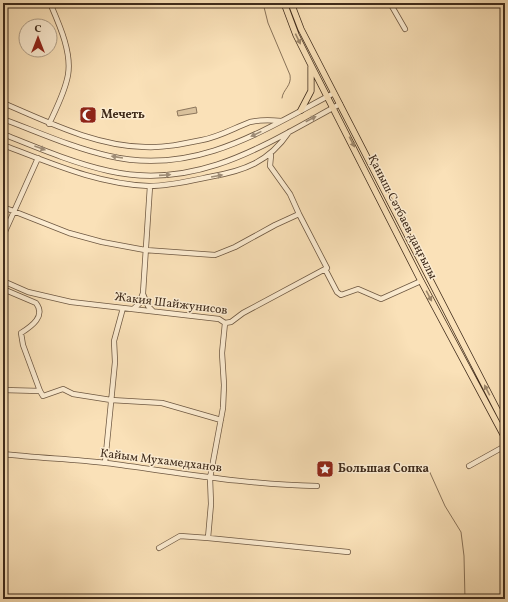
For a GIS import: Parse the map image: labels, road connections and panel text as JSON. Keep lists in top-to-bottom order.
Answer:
{
  "streets": {
    "main road": ["Қаныш Сәтбаев даңғылы"],
    "street": ["Жакия Шайжунисов", "Кайым Мухамедханов"]
  },
  "places": {
    "mosque": ["Мечеть"],
    "place": ["Большая Сопка"]
  },
  "north": "top"
}
